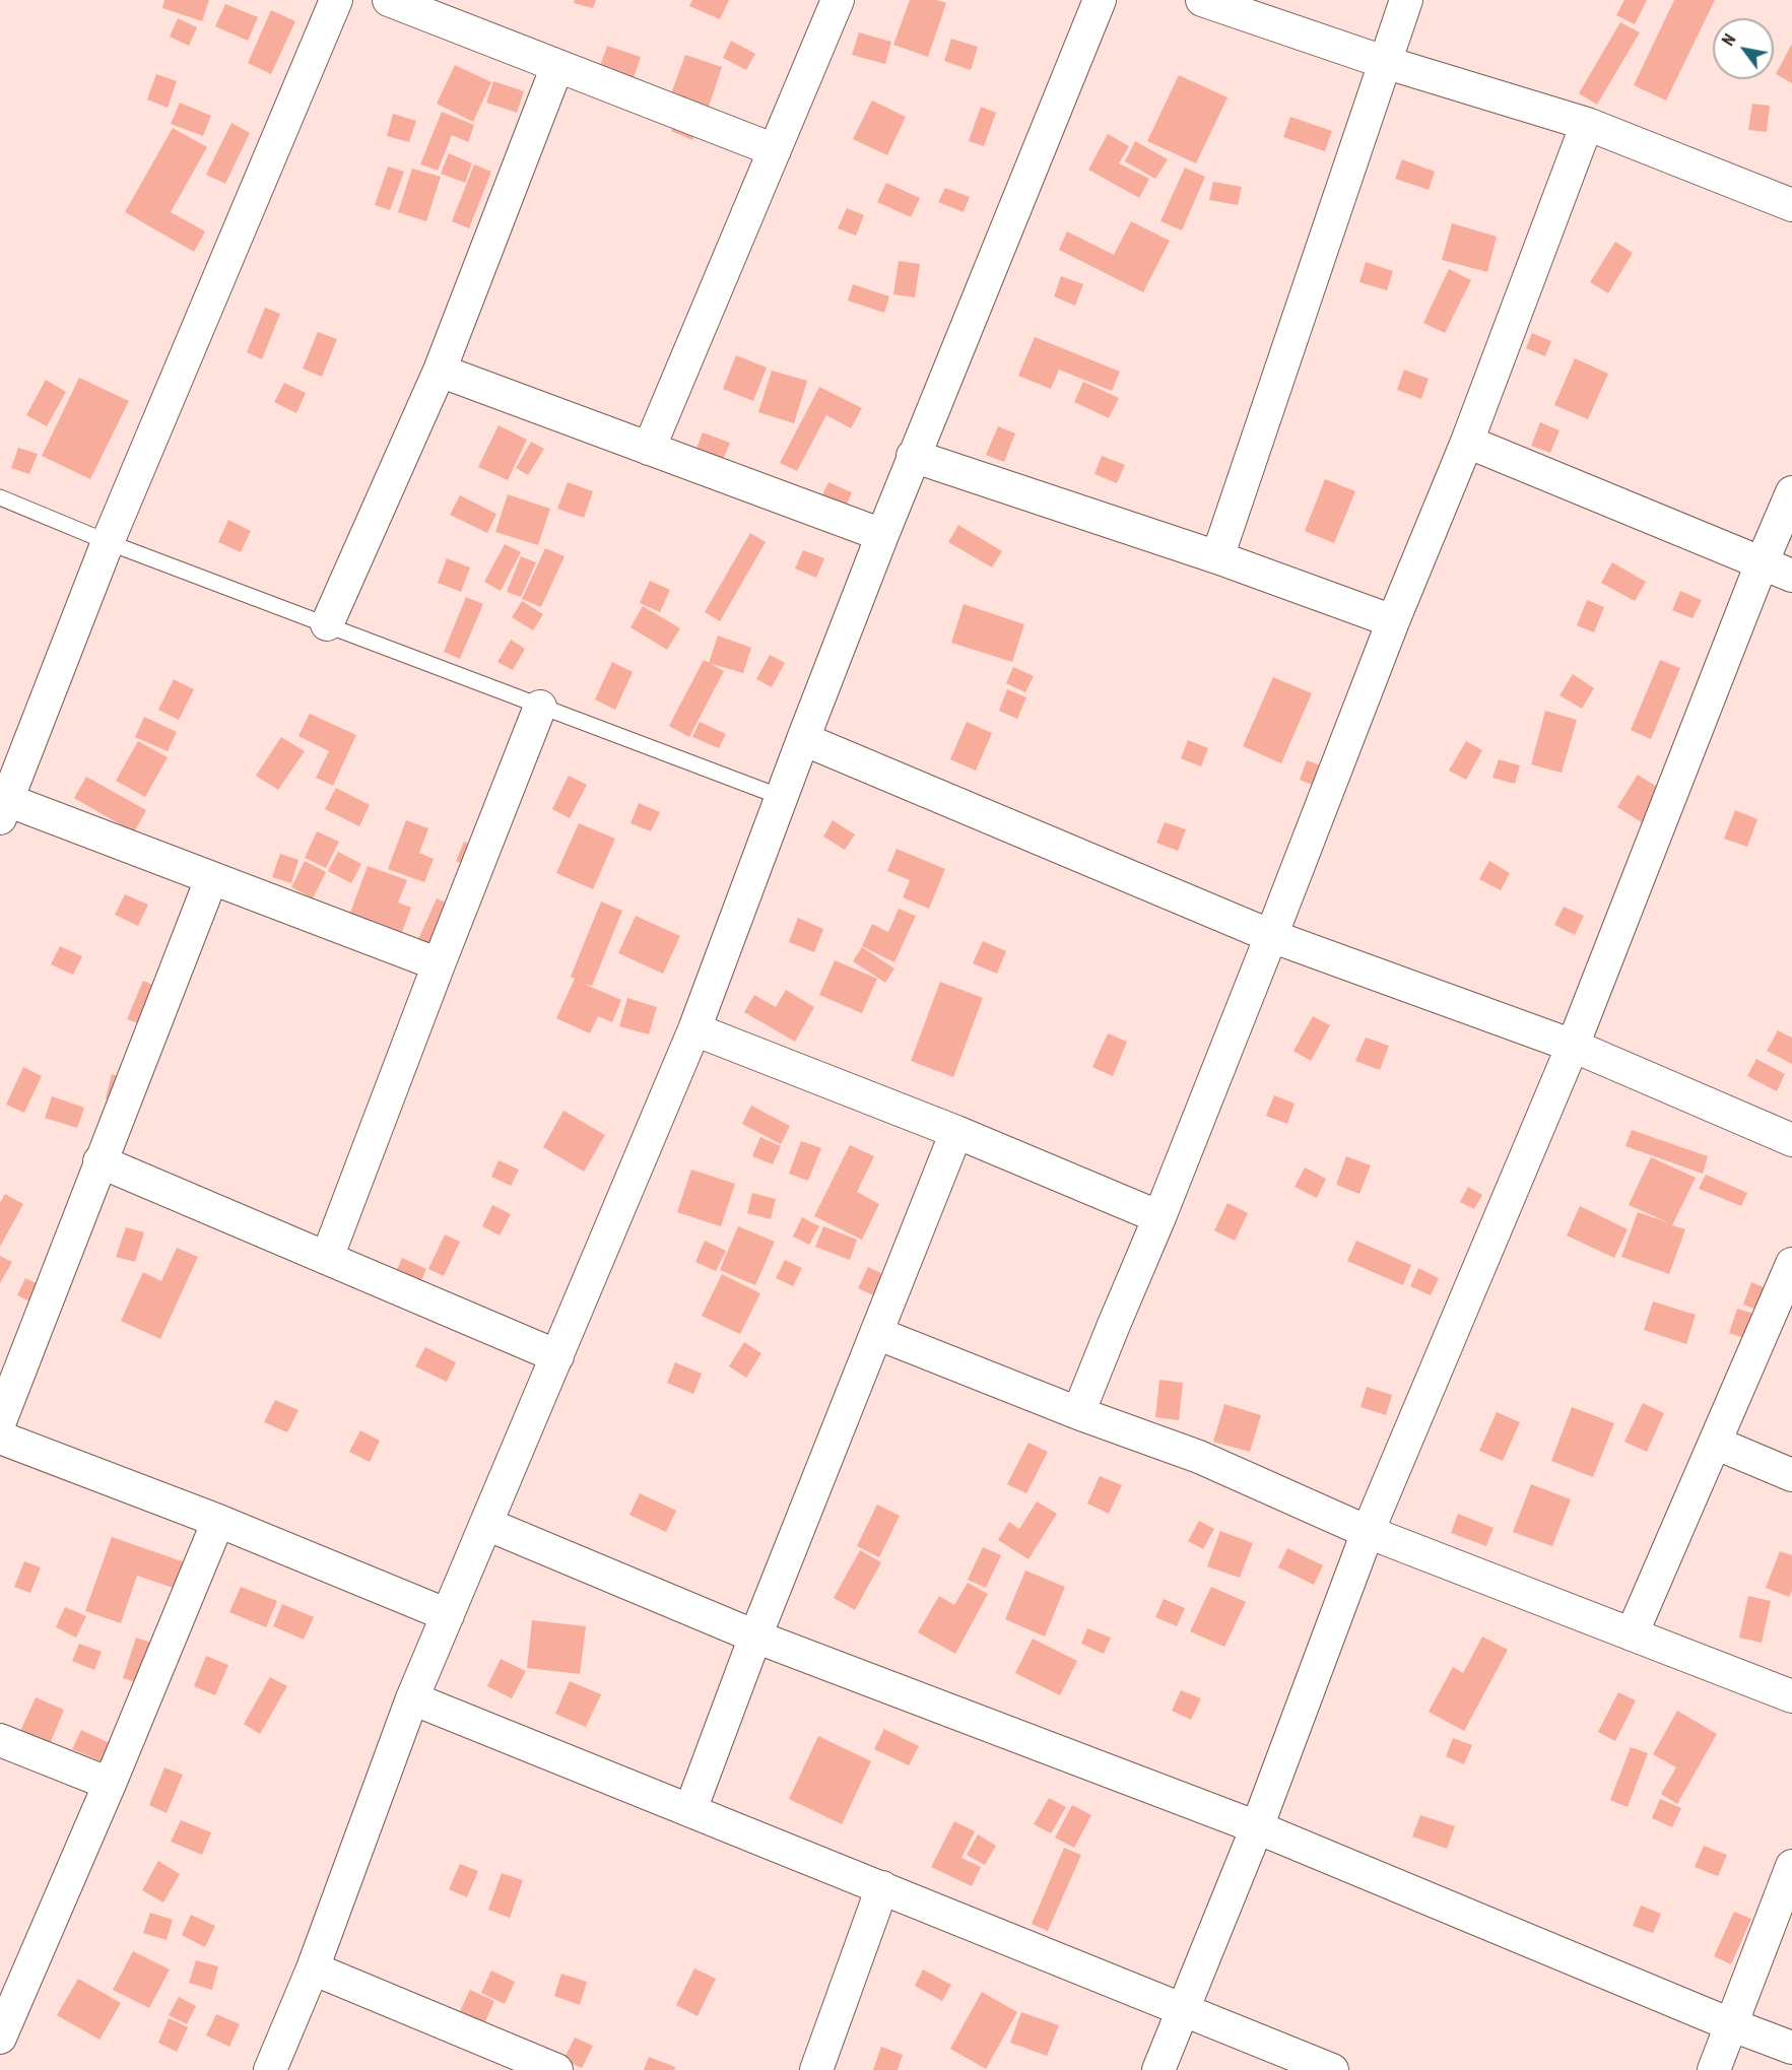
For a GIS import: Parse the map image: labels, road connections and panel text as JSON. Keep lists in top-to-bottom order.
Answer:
{
  "north": "top left"
}
